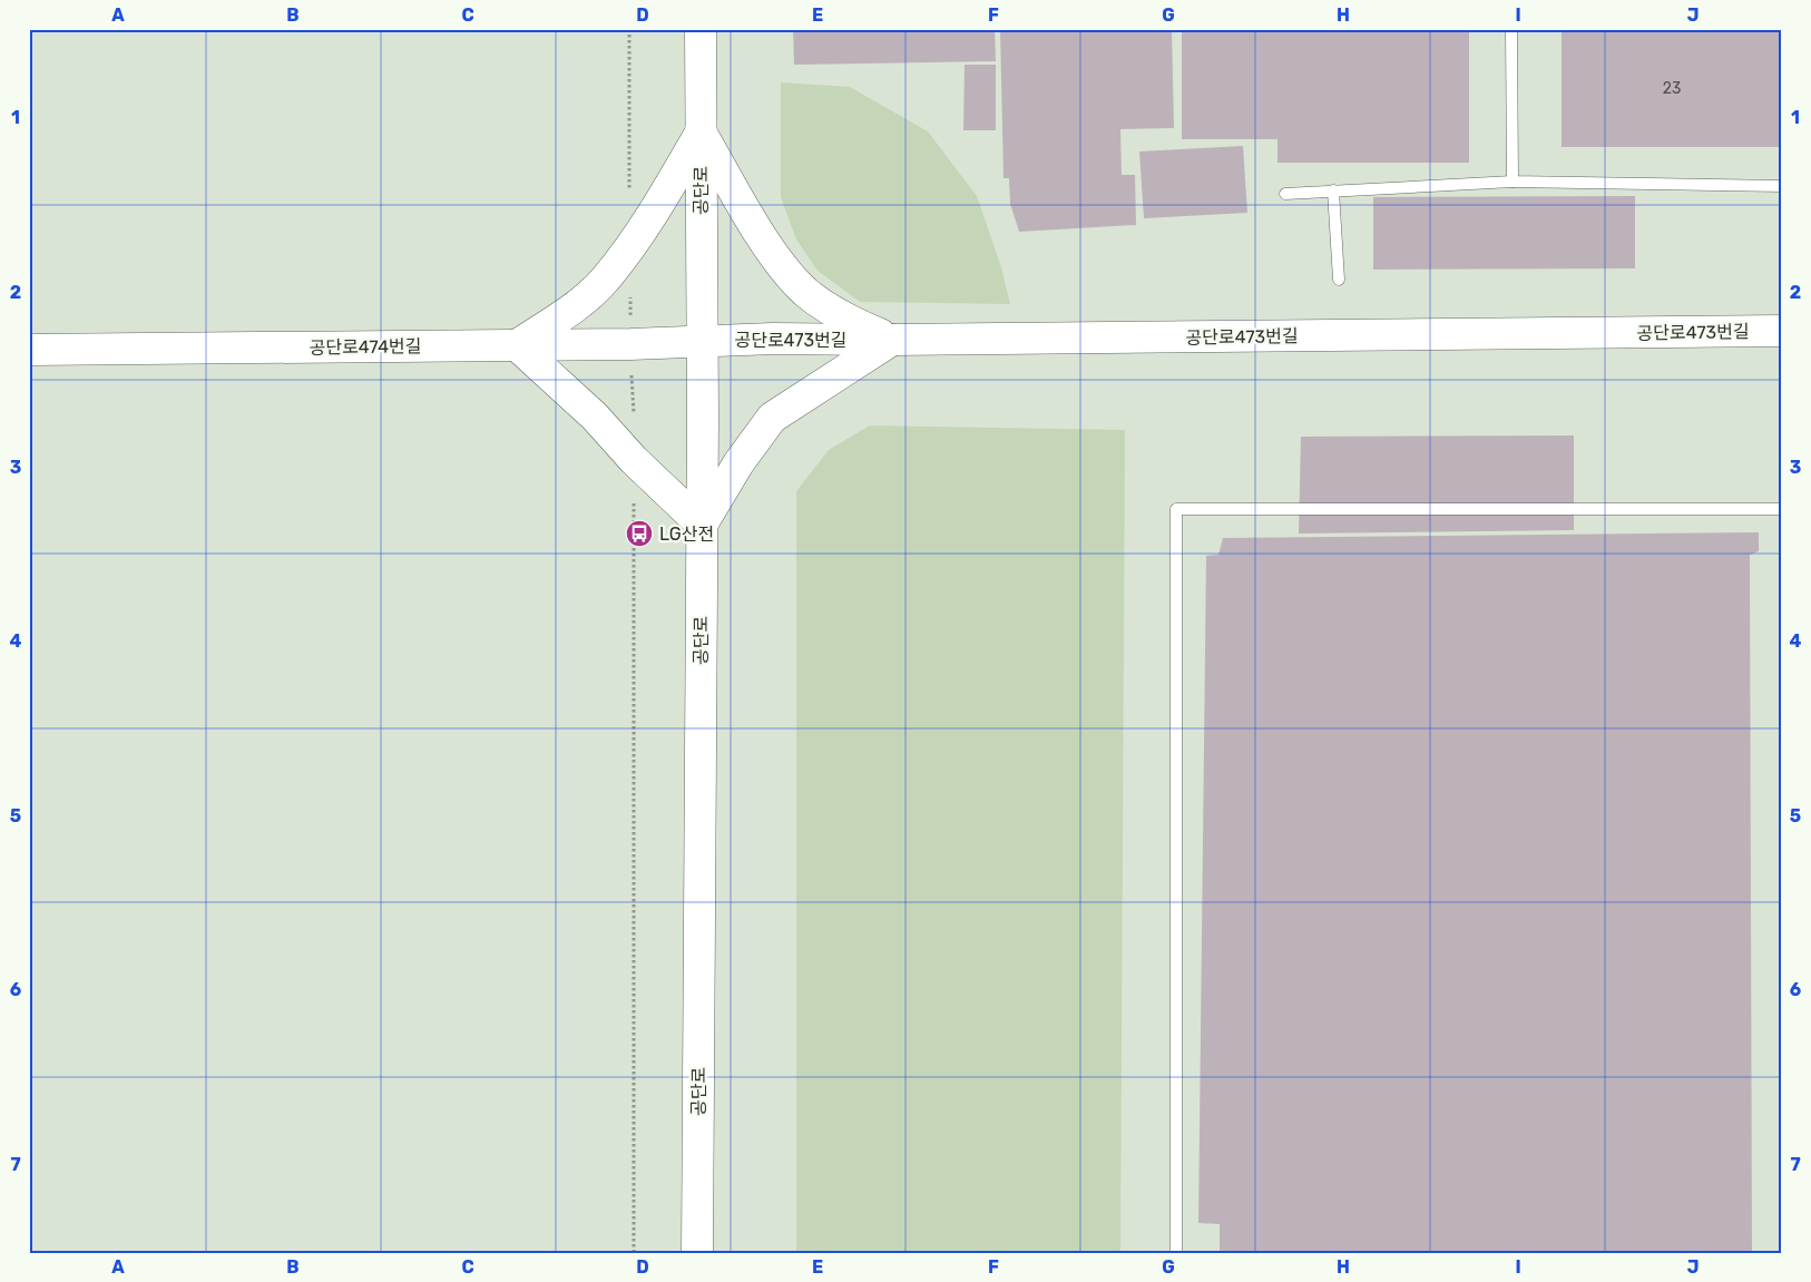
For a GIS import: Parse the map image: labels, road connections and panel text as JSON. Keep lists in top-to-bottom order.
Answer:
{
  "streets": {
    "main road": ["공단로", "공단로473번길", "공단로474번길"]
  },
  "crossings": [
    ["공단로", "공단로473번길"],
    ["공단로", "공단로474번길"],
    ["공단로473번길", "공단로474번길"]
  ],
  "places": {
    "bus stop": ["LG산전"]
  },
  "house_numbers": ["23"],
  "grid": {
    "columns": [
      "A",
      "B",
      "C",
      "D",
      "E",
      "F",
      "G",
      "H",
      "I",
      "J"
    ],
    "rows": [
      "1",
      "2",
      "3",
      "4",
      "5",
      "6",
      "7"
    ]
  }
}
